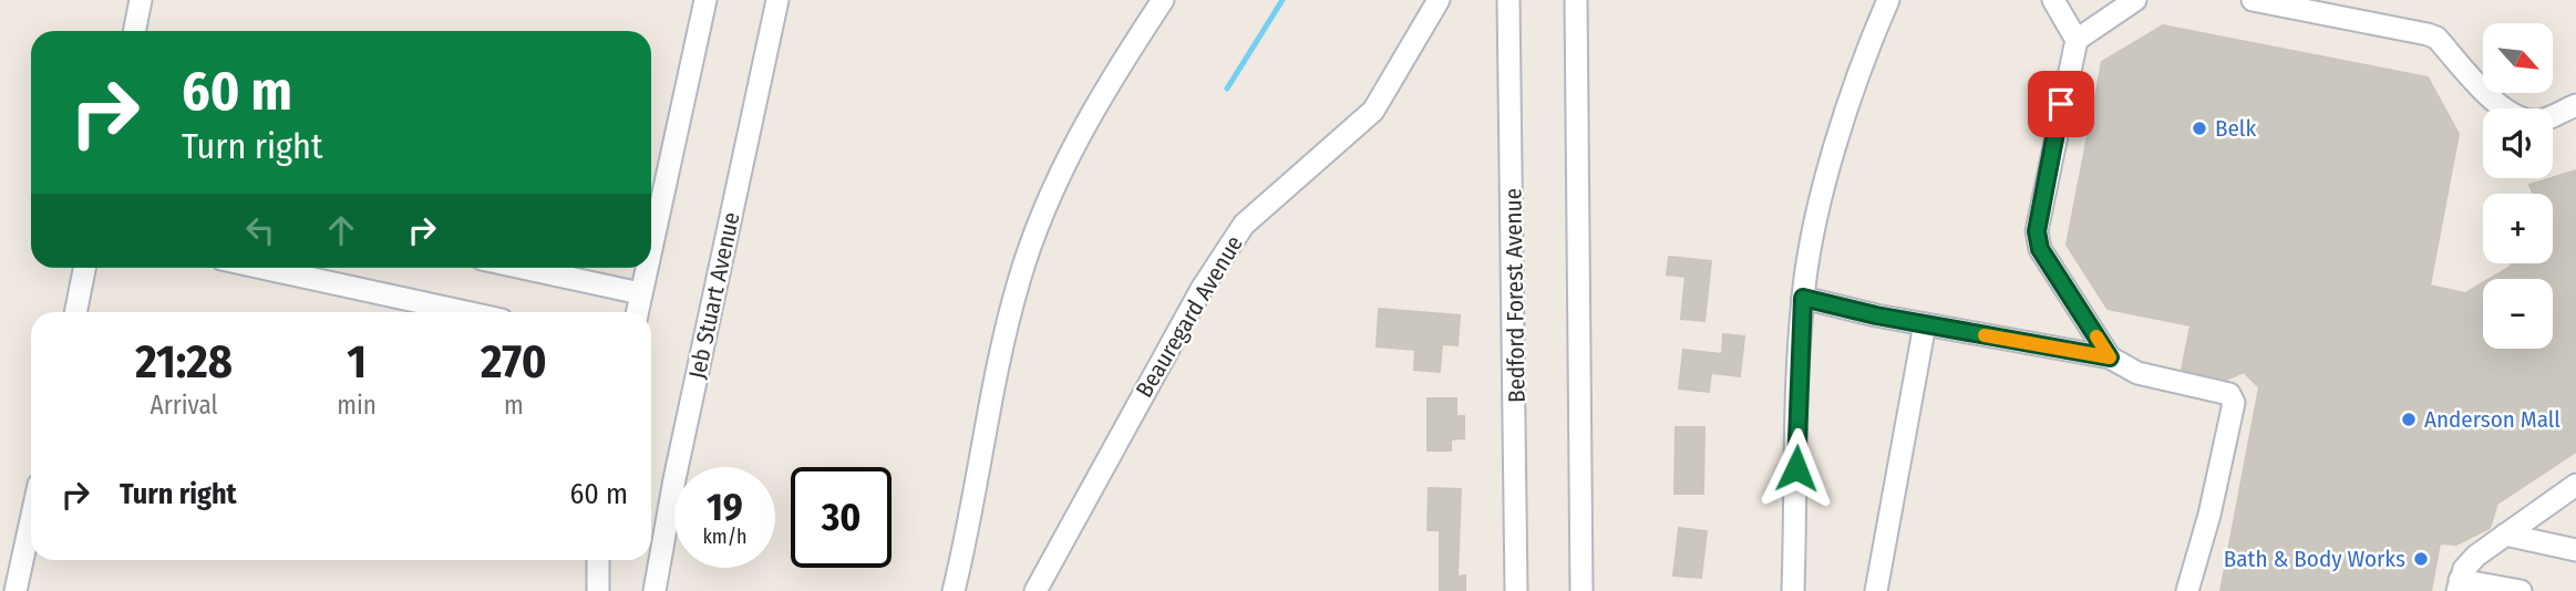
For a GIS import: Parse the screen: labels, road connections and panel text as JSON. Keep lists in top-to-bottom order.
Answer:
{
  "streets": {
    "street": ["Jeb Stuart Avenue", "Bedford Forest Avenue", "Beauregard Avenue"]
  },
  "places": ["Belk", "Anderson Mall", "Bath & Body Works"],
  "north": "bottom right",
  "page": {
    "map_buttons": ["+", "−"],
    "turn": ["60 m", "Turn right"],
    "eta": [
      "21:28",
      "Arrival",
      "1",
      "min",
      "270",
      "m"
    ],
    "list": [
      {
        "name": "Turn right",
        "value": "60 m"
      }
    ],
    "speed": "19 km/h",
    "limit": "30"
  }
}
